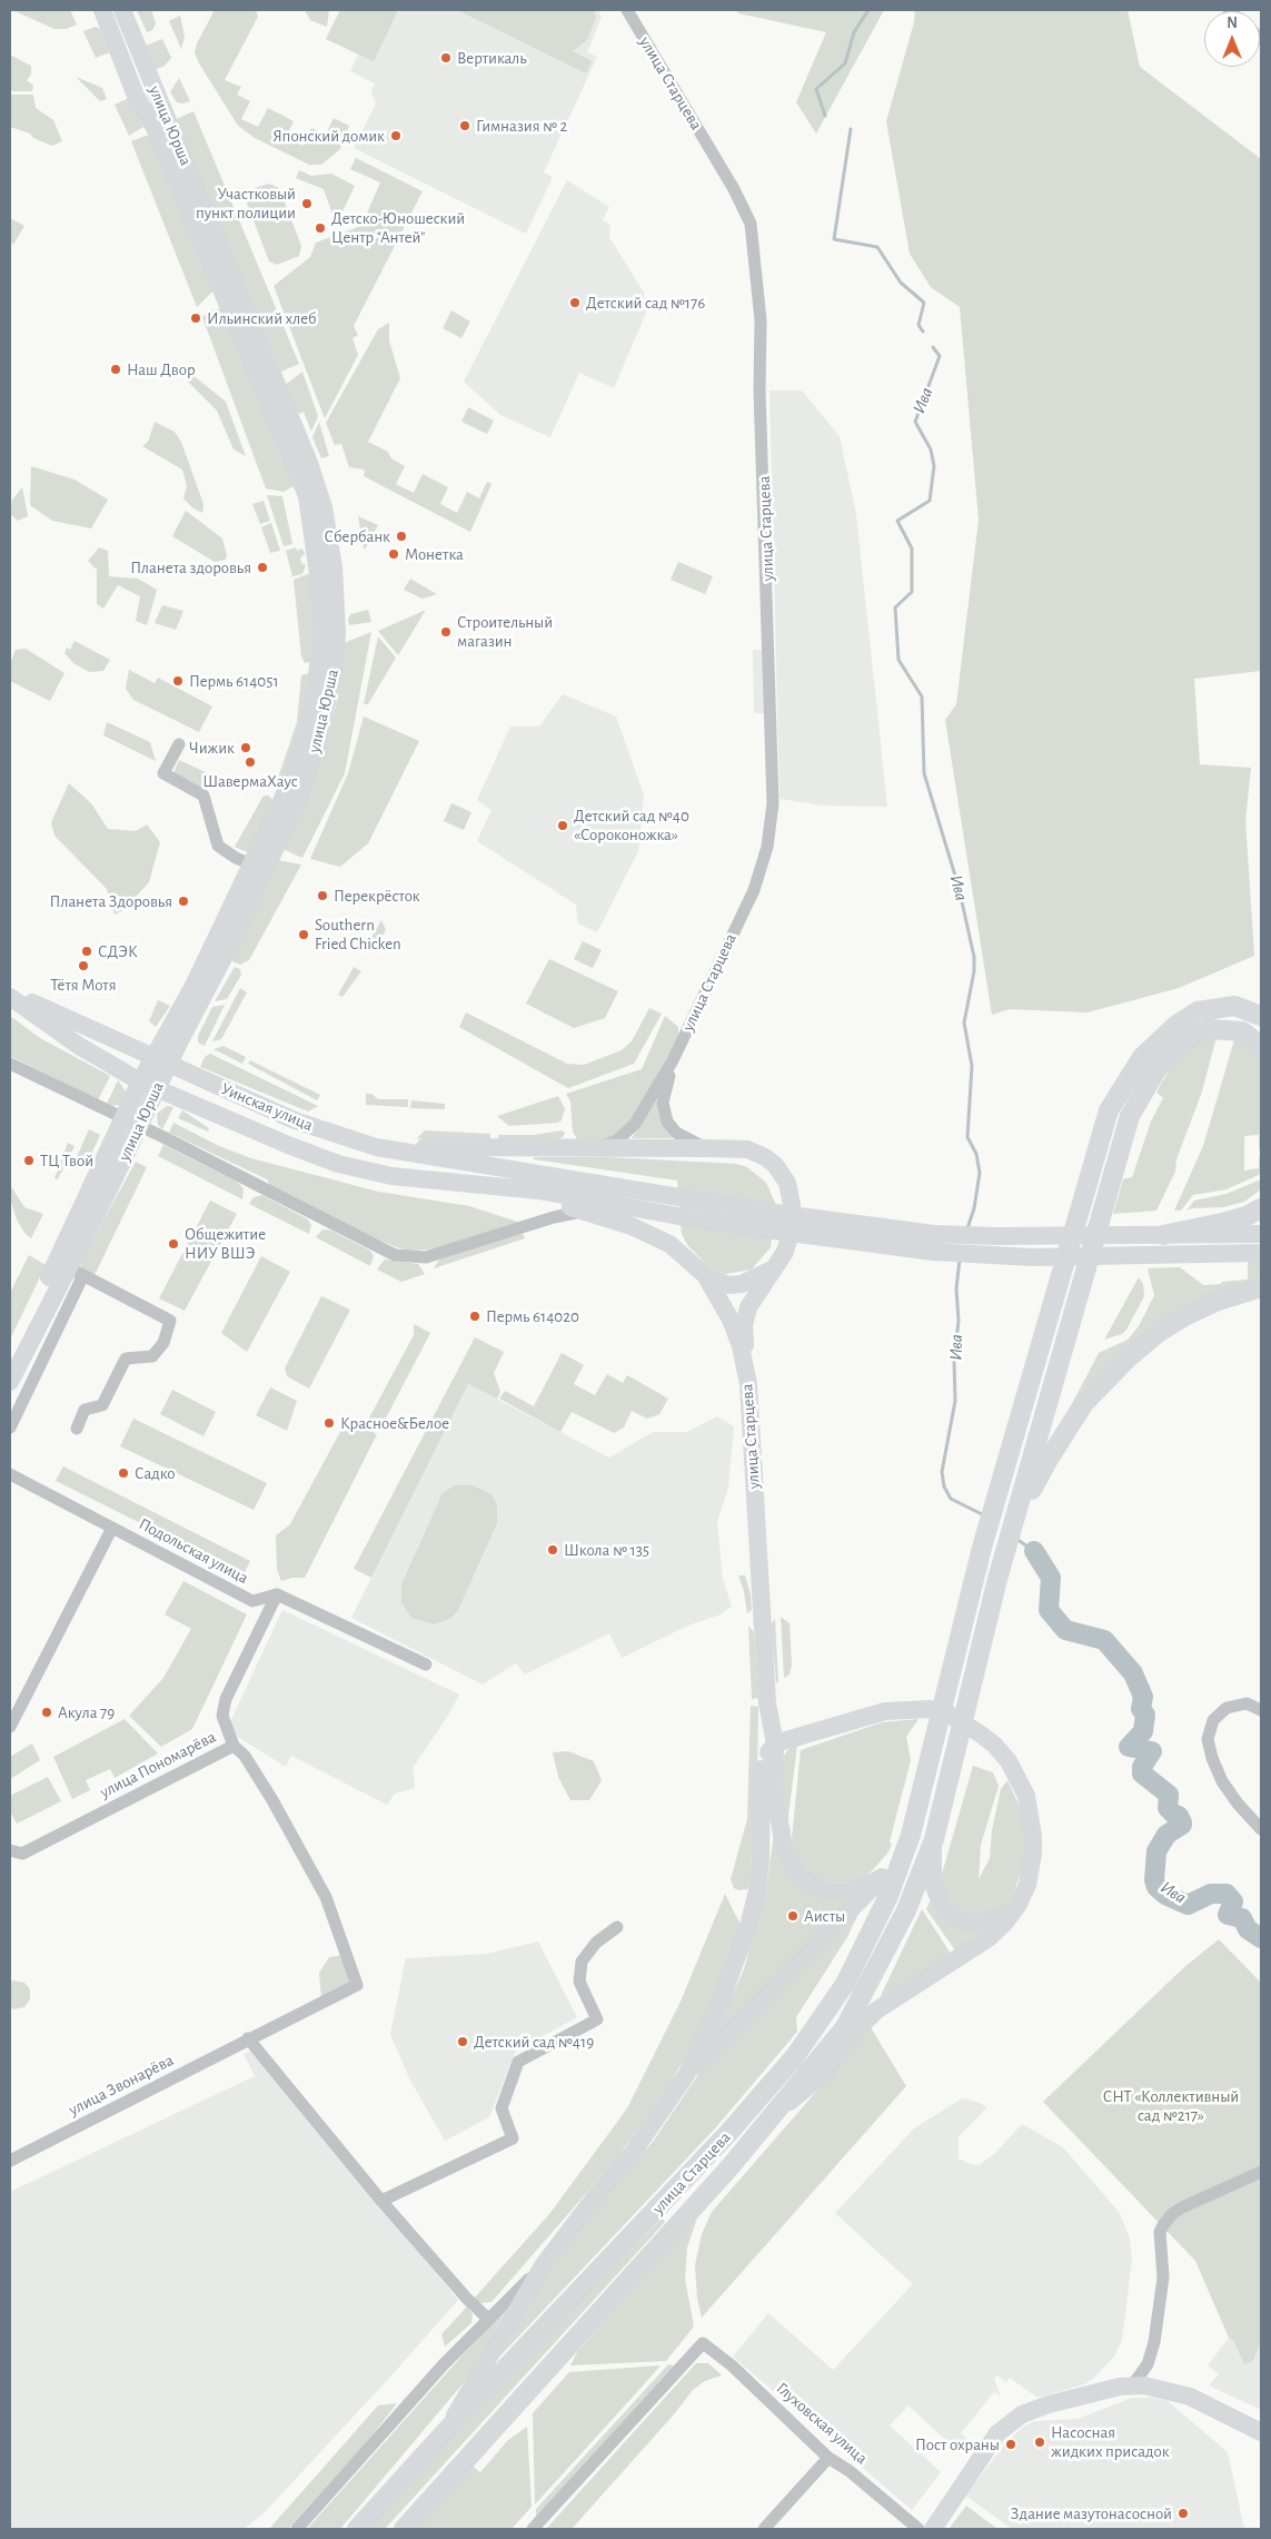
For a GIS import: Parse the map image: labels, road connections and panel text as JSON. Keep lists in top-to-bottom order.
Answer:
{
  "streets": {
    "main road": ["улица Старцева", "улица Юрша", "Уинская улица"],
    "street": [
      "Подольская улица",
      "улица Пономарёва",
      "улица Звонарёва",
      "Глуховская улица"
    ]
  },
  "crossings": [
    ["улица Старцева", "Уинская улица"],
    ["улица Юрша", "Уинская улица"],
    ["Подольская улица", "улица Пономарёва"],
    ["улица Пономарёва", "улица Звонарёва"]
  ],
  "water": ["Ива"],
  "parks": ["СНТ «Коллективный сад №217»"],
  "places": [
    "Вертикаль",
    "Гимназия № 2",
    "Японский домик",
    "Участковый пункт полиции",
    "Детско-Юношеский Центр \"Антей\"",
    "Детский сад №176",
    "Ильинский хлеб",
    "Наш Двор",
    "Сбербанк",
    "Монетка",
    "Планета здоровья",
    "Строительный магазин",
    "Пермь 614051",
    "Чижик",
    "ШавермаХаус",
    "Детский сад №40 «Сороконожка»",
    "Перекрёсток",
    "Планета Здоровья",
    "Southern Fried Chicken",
    "СДЭК",
    "Тётя Мотя",
    "ТЦ Твой",
    "Общежитие НИУ ВШЭ",
    "Пермь 614020",
    "Красное&Белое",
    "Садко",
    "Школа № 135",
    "Акула 79",
    "Аисты",
    "Детский сад №419",
    "Насосная жидких присадок",
    "Пост охраны",
    "Здание мазутонасосной"
  ],
  "north": "top"
}
